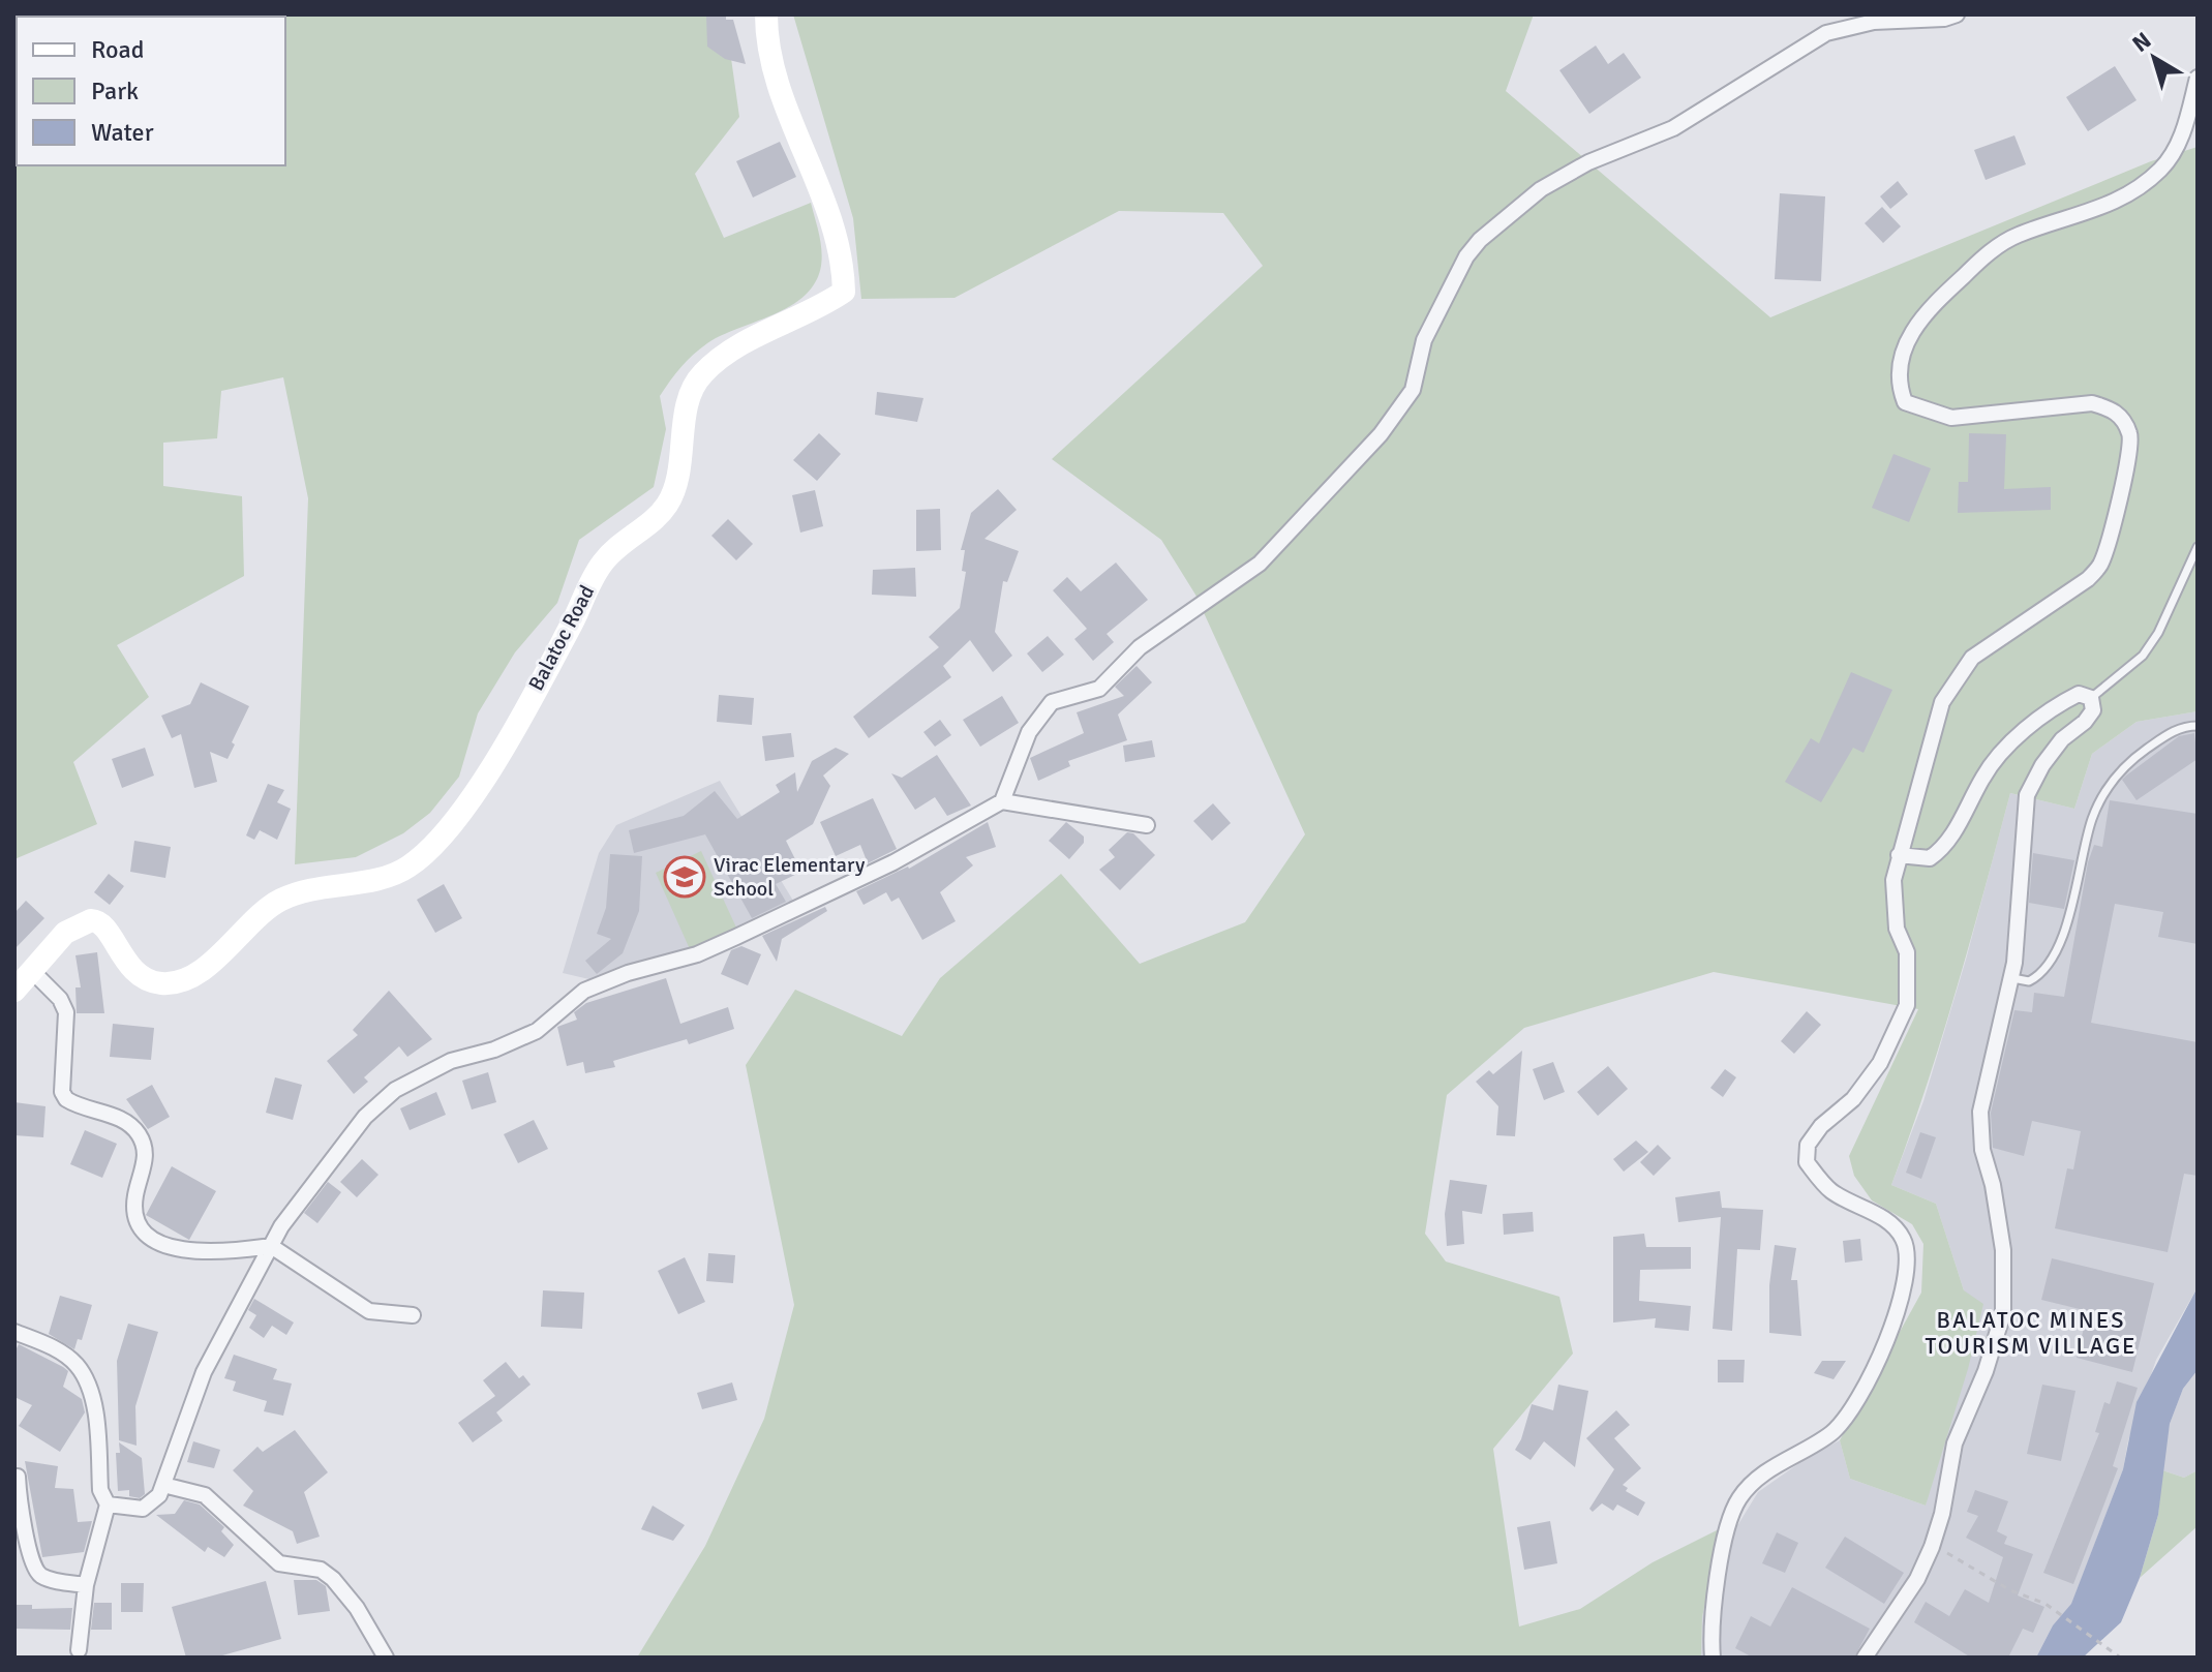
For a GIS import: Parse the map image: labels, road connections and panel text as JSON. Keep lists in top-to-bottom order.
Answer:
{
  "streets": {
    "main road": ["Balatoc Road"]
  },
  "districts": ["BALATOC MINES TOURISM VILLAGE"],
  "places": {
    "school or university": ["Virac Elementary School"]
  },
  "legend": ["Road", "Park", "Water"],
  "north": "top left"
}
